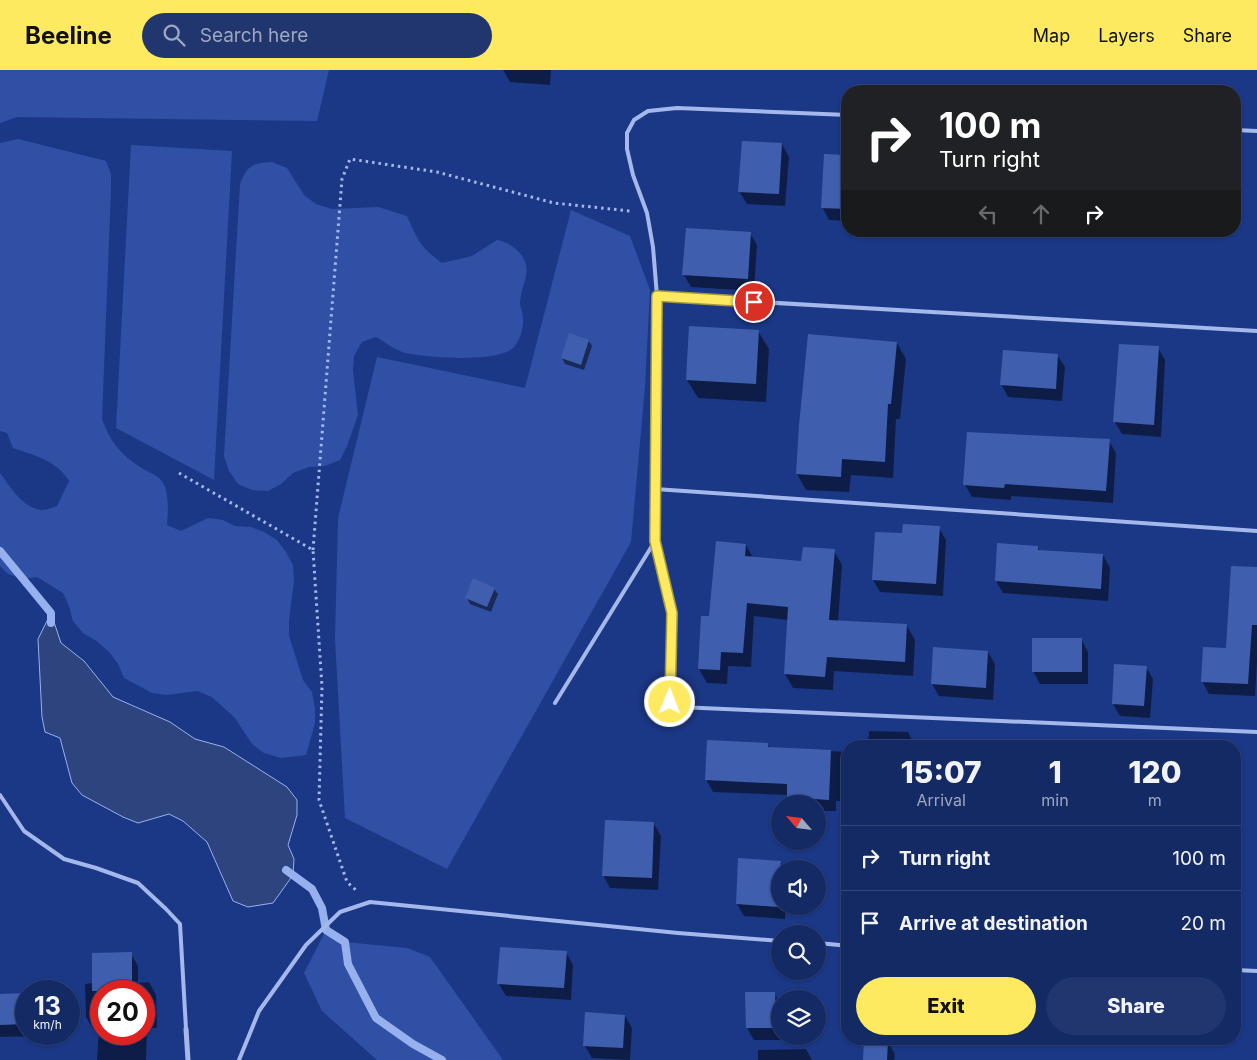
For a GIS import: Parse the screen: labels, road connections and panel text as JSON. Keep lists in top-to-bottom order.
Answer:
{
  "north": "top left",
  "page": {
    "header": "Beeline",
    "search": "Search here",
    "nav": ["Map", "Layers", "Share"],
    "turn": ["100 m", "Turn right"],
    "eta": [
      "15:07",
      "Arrival",
      "1",
      "min",
      "120",
      "m"
    ],
    "list": [
      {
        "name": "Turn right",
        "value": "100 m"
      },
      {
        "name": "Arrive at destination",
        "value": "20 m"
      }
    ],
    "buttons": ["Exit", "Share"],
    "speed": "13 km/h",
    "limit": "20"
  }
}
